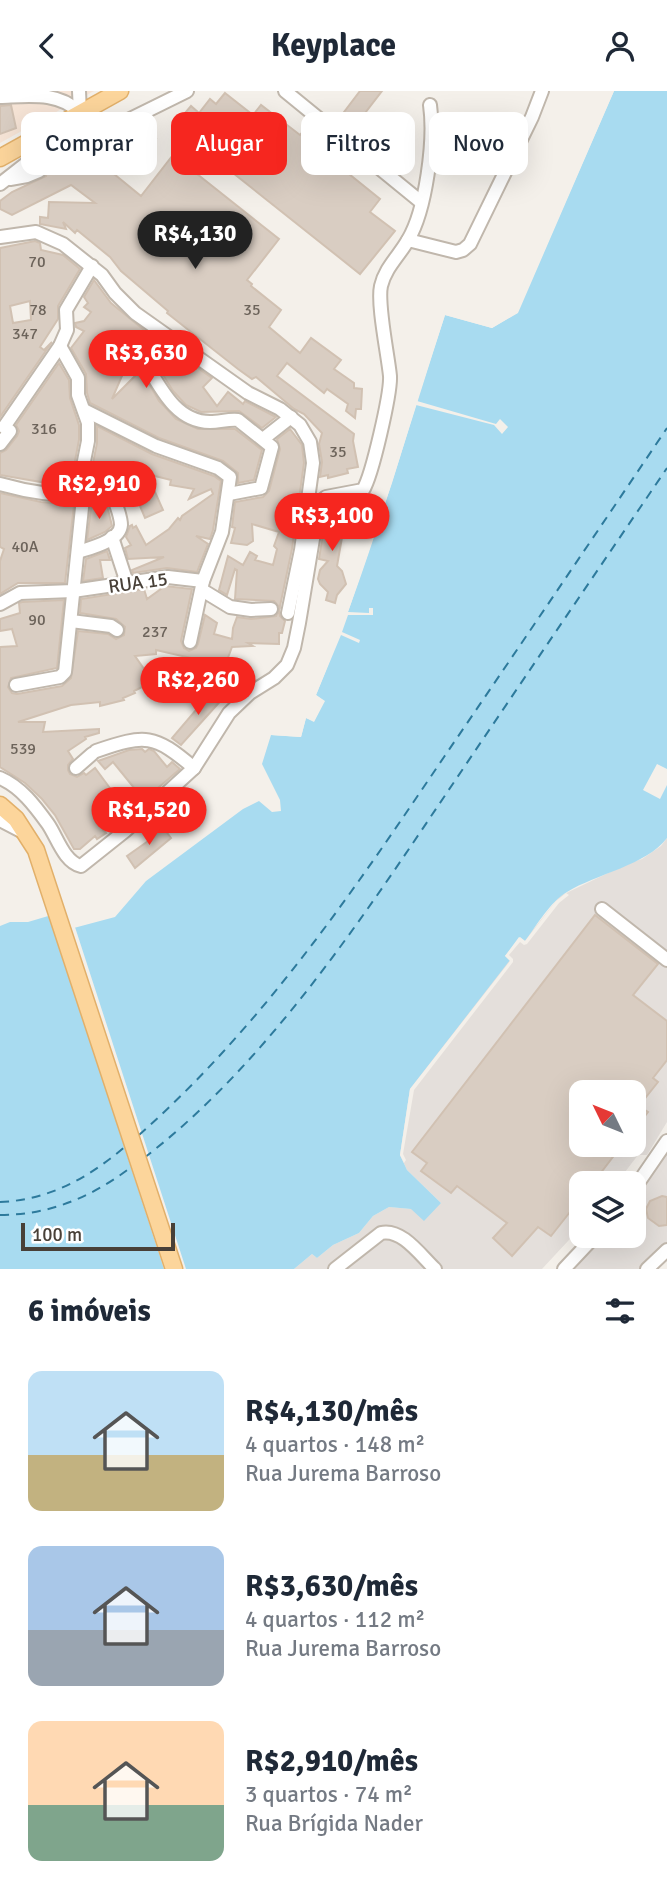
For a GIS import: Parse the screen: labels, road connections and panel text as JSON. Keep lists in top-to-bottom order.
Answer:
{
  "streets": {
    "street": ["RUA 15"]
  },
  "house_numbers": [
    "70",
    "78",
    "35",
    "347",
    "316",
    "35",
    "40A",
    "90",
    "237",
    "539"
  ],
  "scale_bar": "100 m",
  "north": "top left",
  "page": {
    "header": "Keyplace",
    "chip": [
      "Comprar",
      "Alugar",
      "Filtros",
      "Novo"
    ],
    "price": [
      "R$4,130",
      "R$3,630",
      "R$2,910",
      "R$3,100",
      "R$2,260",
      "R$1,520"
    ],
    "scale": "100 m",
    "heading": "6 imóveis",
    "list": [
      {
        "name": "R$4,130/mês",
        "note": "4 quartos · 148 m² · Rua Jurema Barroso"
      },
      {
        "name": "R$3,630/mês",
        "note": "4 quartos · 112 m² · Rua Jurema Barroso"
      },
      {
        "name": "R$2,910/mês",
        "note": "3 quartos · 74 m² · Rua Brígida Nader"
      }
    ]
  }
}
